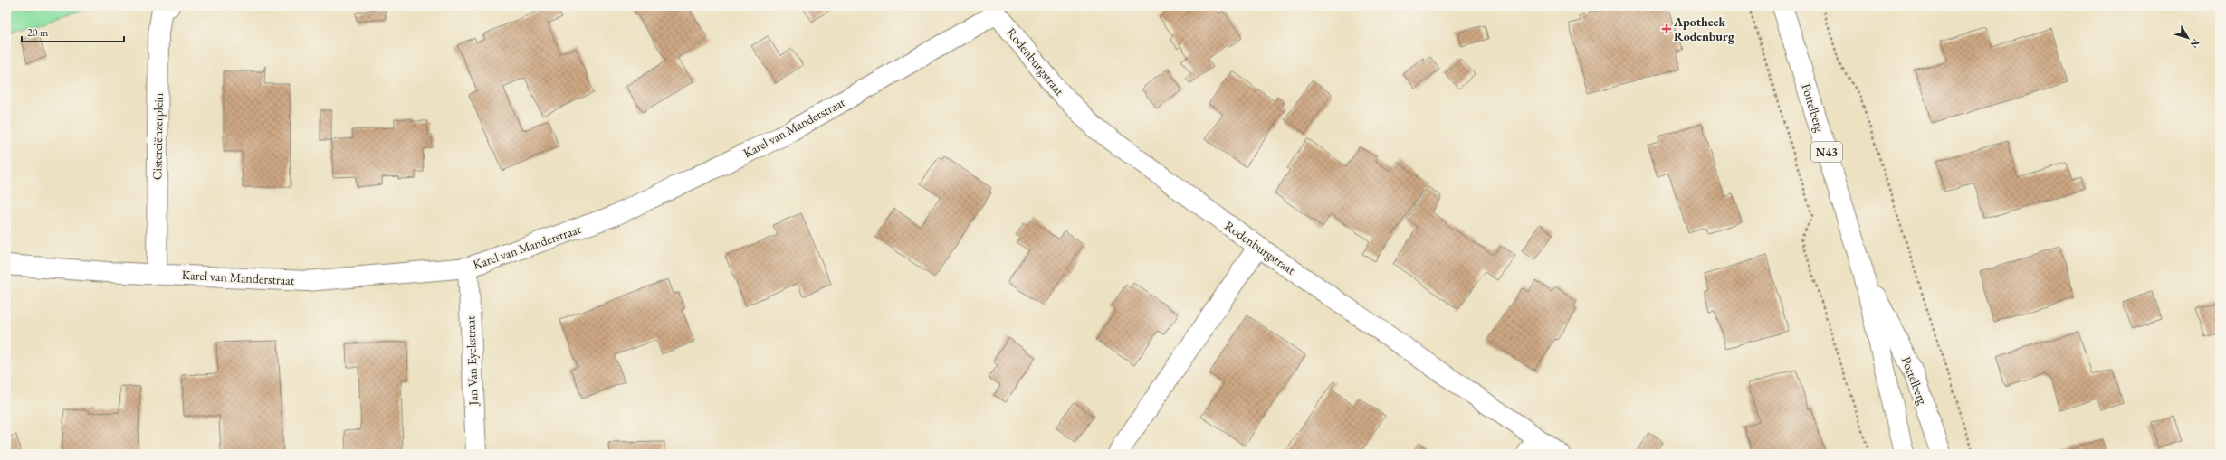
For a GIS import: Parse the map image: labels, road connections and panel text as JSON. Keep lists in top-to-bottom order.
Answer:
{
  "streets": {
    "street": [
      "Rodenburgstraat",
      "Pottelberg",
      "Karel van Manderstraat",
      "Cisterciënzerplein",
      "N43",
      "Jan Van Eyckstraat"
    ]
  },
  "crossings": [
    ["Rodenburgstraat", "Karel van Manderstraat"],
    ["Karel van Manderstraat", "Cisterciënzerplein"],
    ["Karel van Manderstraat", "Jan Van Eyckstraat"]
  ],
  "places": {
    "health": ["Apotheek Rodenburg"]
  },
  "scale_bar": "20 m",
  "north": "bottom right"
}
